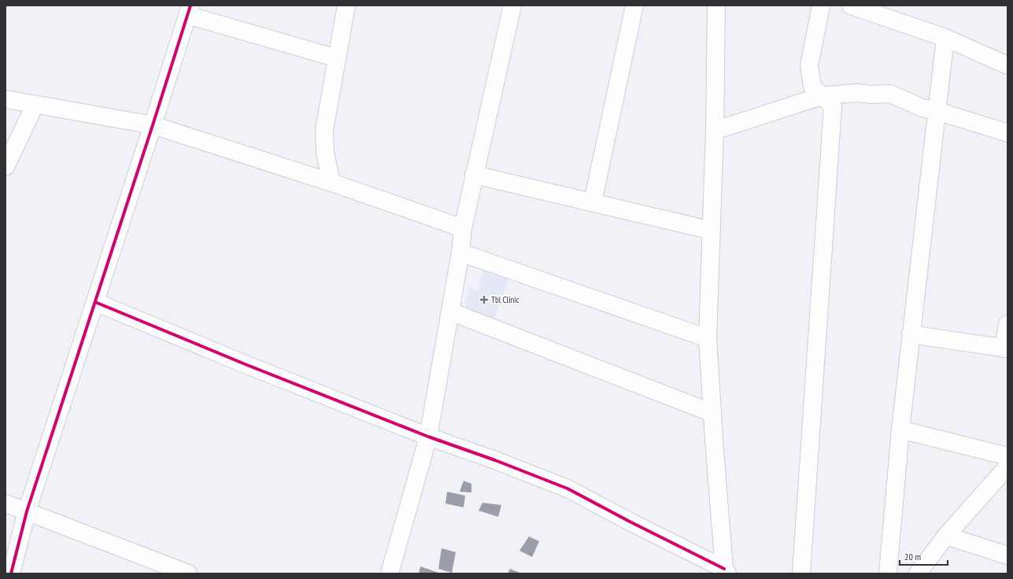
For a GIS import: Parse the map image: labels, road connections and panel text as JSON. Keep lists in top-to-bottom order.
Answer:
{
  "places": {
    "health": ["Tbl Clinic"]
  },
  "scale_bar": "20 m"
}
